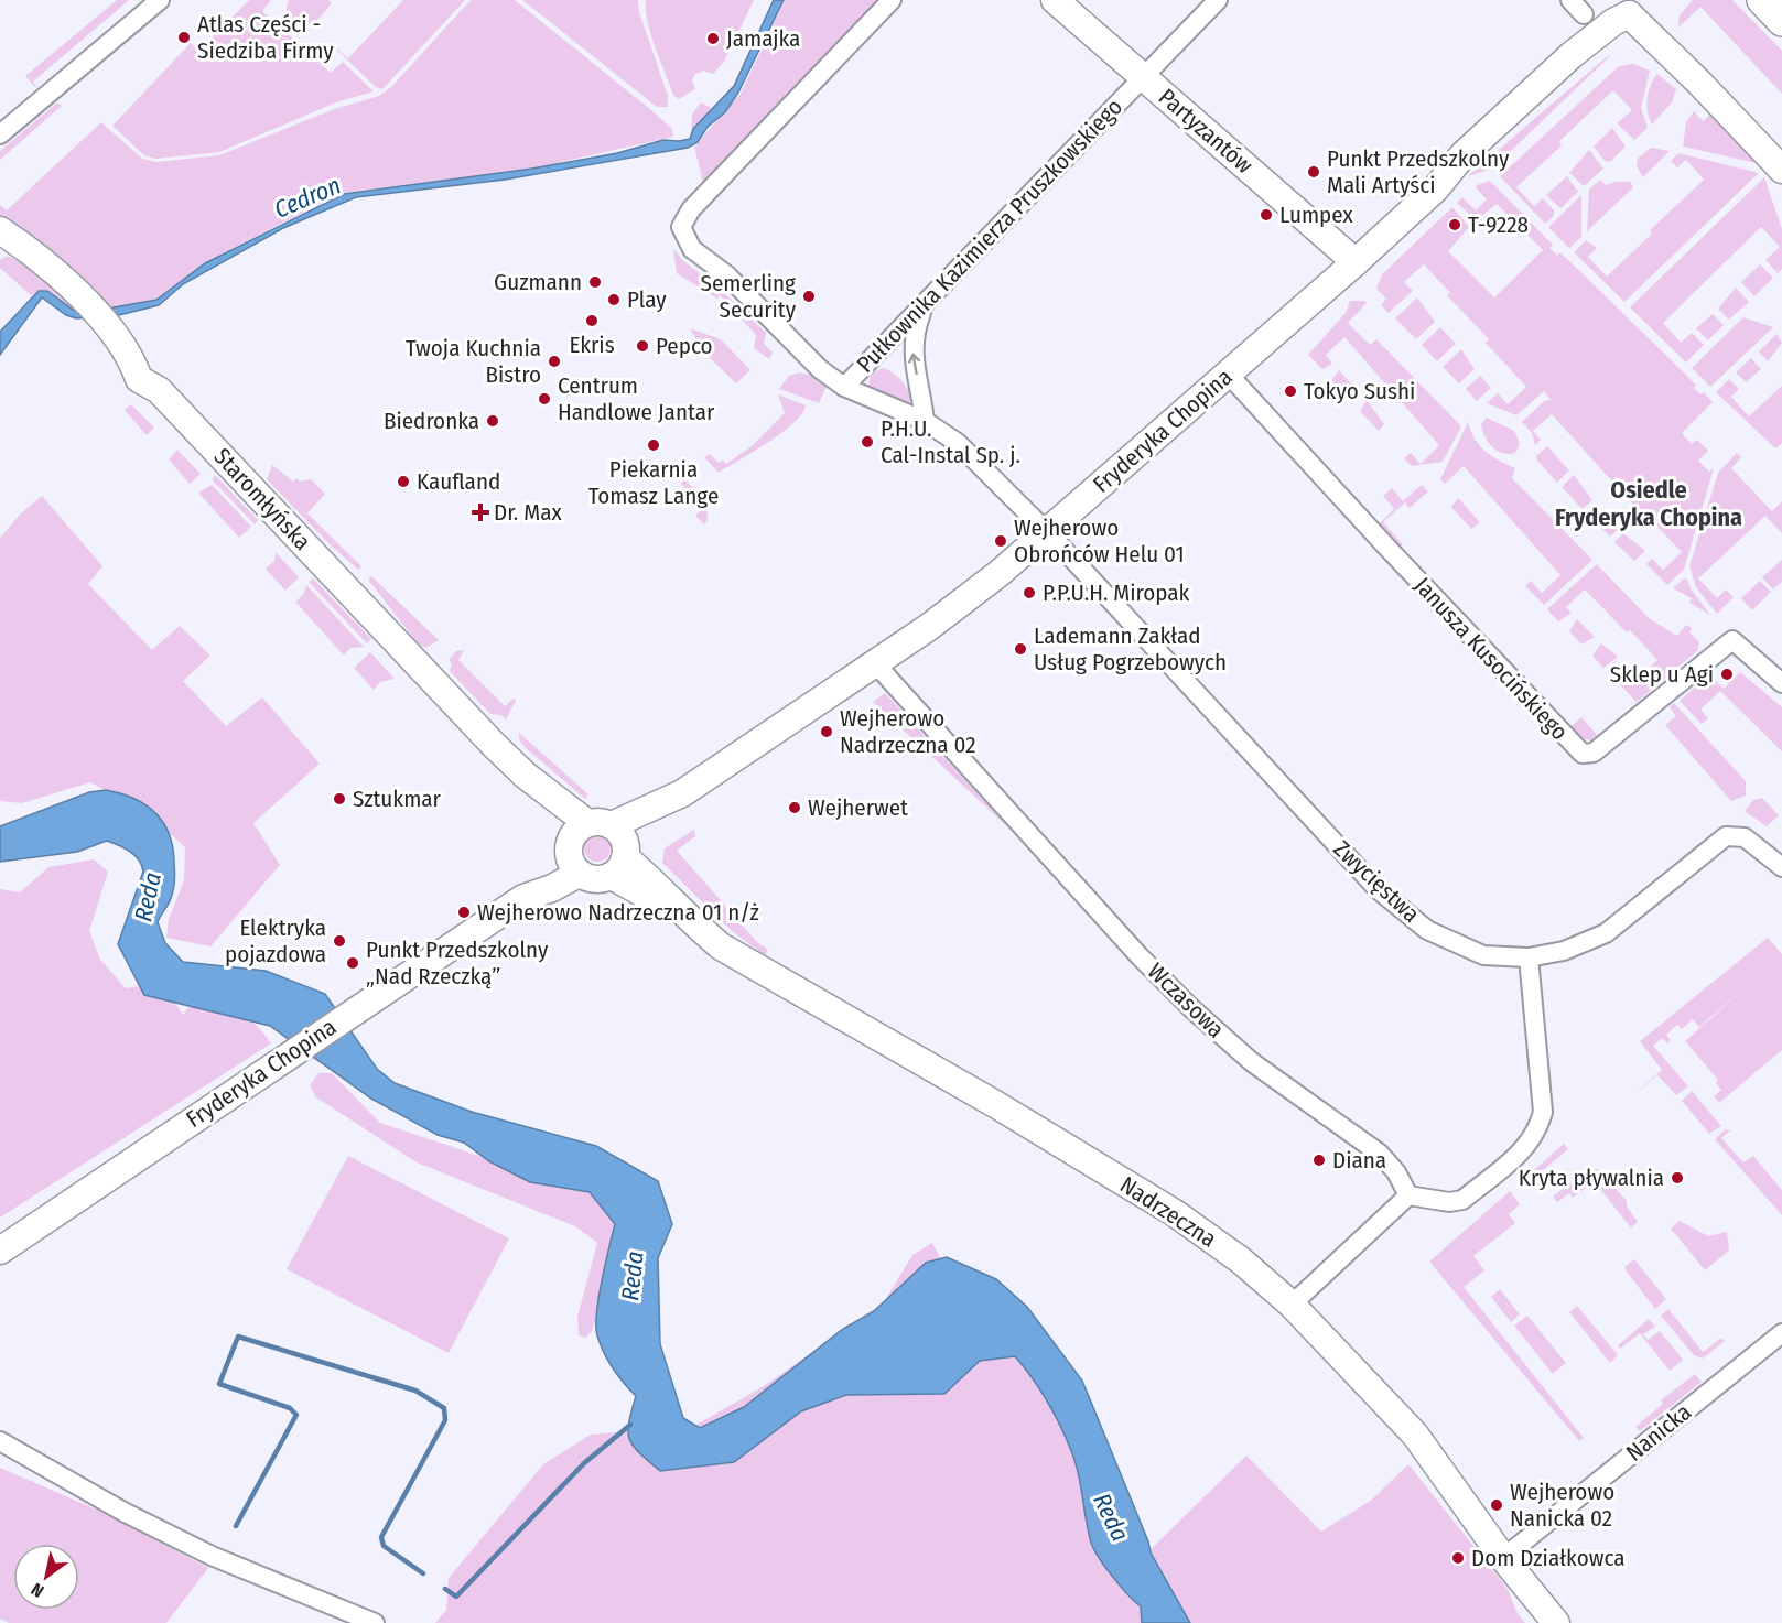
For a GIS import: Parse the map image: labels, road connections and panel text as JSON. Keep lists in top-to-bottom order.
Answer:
{
  "streets": {
    "street": [
      "Partyzantów",
      "Pułkownika Kazimierza Pruszkowskiego",
      "Fryderyka Chopina",
      "Staromłyńska",
      "Janusza Kusocińskiego",
      "Zwycięstwa",
      "Wczasowa",
      "Nadrzeczna",
      "Nanicka"
    ]
  },
  "crossings": [
    ["Partyzantów", "Pułkownika Kazimierza Pruszkowskiego"],
    ["Partyzantów", "Fryderyka Chopina"],
    ["Pułkownika Kazimierza Pruszkowskiego", "Zwycięstwa"],
    ["Fryderyka Chopina", "Staromłyńska"],
    ["Fryderyka Chopina", "Janusza Kusocińskiego"],
    ["Fryderyka Chopina", "Zwycięstwa"],
    ["Fryderyka Chopina", "Wczasowa"],
    ["Fryderyka Chopina", "Nadrzeczna"],
    ["Staromłyńska", "Nadrzeczna"],
    ["Nadrzeczna", "Nanicka"]
  ],
  "districts": ["Osiedle Fryderyka Chopina"],
  "water": ["Cedron", "Reda"],
  "places": {
    "other": [
      "Atlas Części - Siedziba Firmy",
      "Jamajka",
      "Punkt Przedszkolny Mali Artyści",
      "Lumpex",
      "T-9228",
      "Guzmann",
      "Semerling Security",
      "Play",
      "Ekris",
      "Pepco",
      "Twoja Kuchnia Bistro",
      "Tokyo Sushi",
      "Centrum Handlowe Jantar",
      "Biedronka",
      "P.H.U. Cal-Instal Sp. j.",
      "Piekarnia Tomasz Lange",
      "Kaufland",
      "Wejherowo Obrońców Helu 01",
      "P.P.U.H. Miropak",
      "Lademann Zakład Usług Pogrzebowych",
      "Sklep u Agi",
      "Wejherowo Nadrzeczna 02",
      "Sztukmar",
      "Wejherwet",
      "Wejherowo Nadrzeczna 01 n/ż",
      "Elektryka pojazdowa",
      "Punkt Przedszkolny „Nad Rzeczką”",
      "Diana",
      "Kryta pływalnia",
      "Wejherowo Nanicka 02",
      "Dom Działkowca"
    ],
    "health": ["Dr. Max"]
  },
  "north": "bottom left"
}
